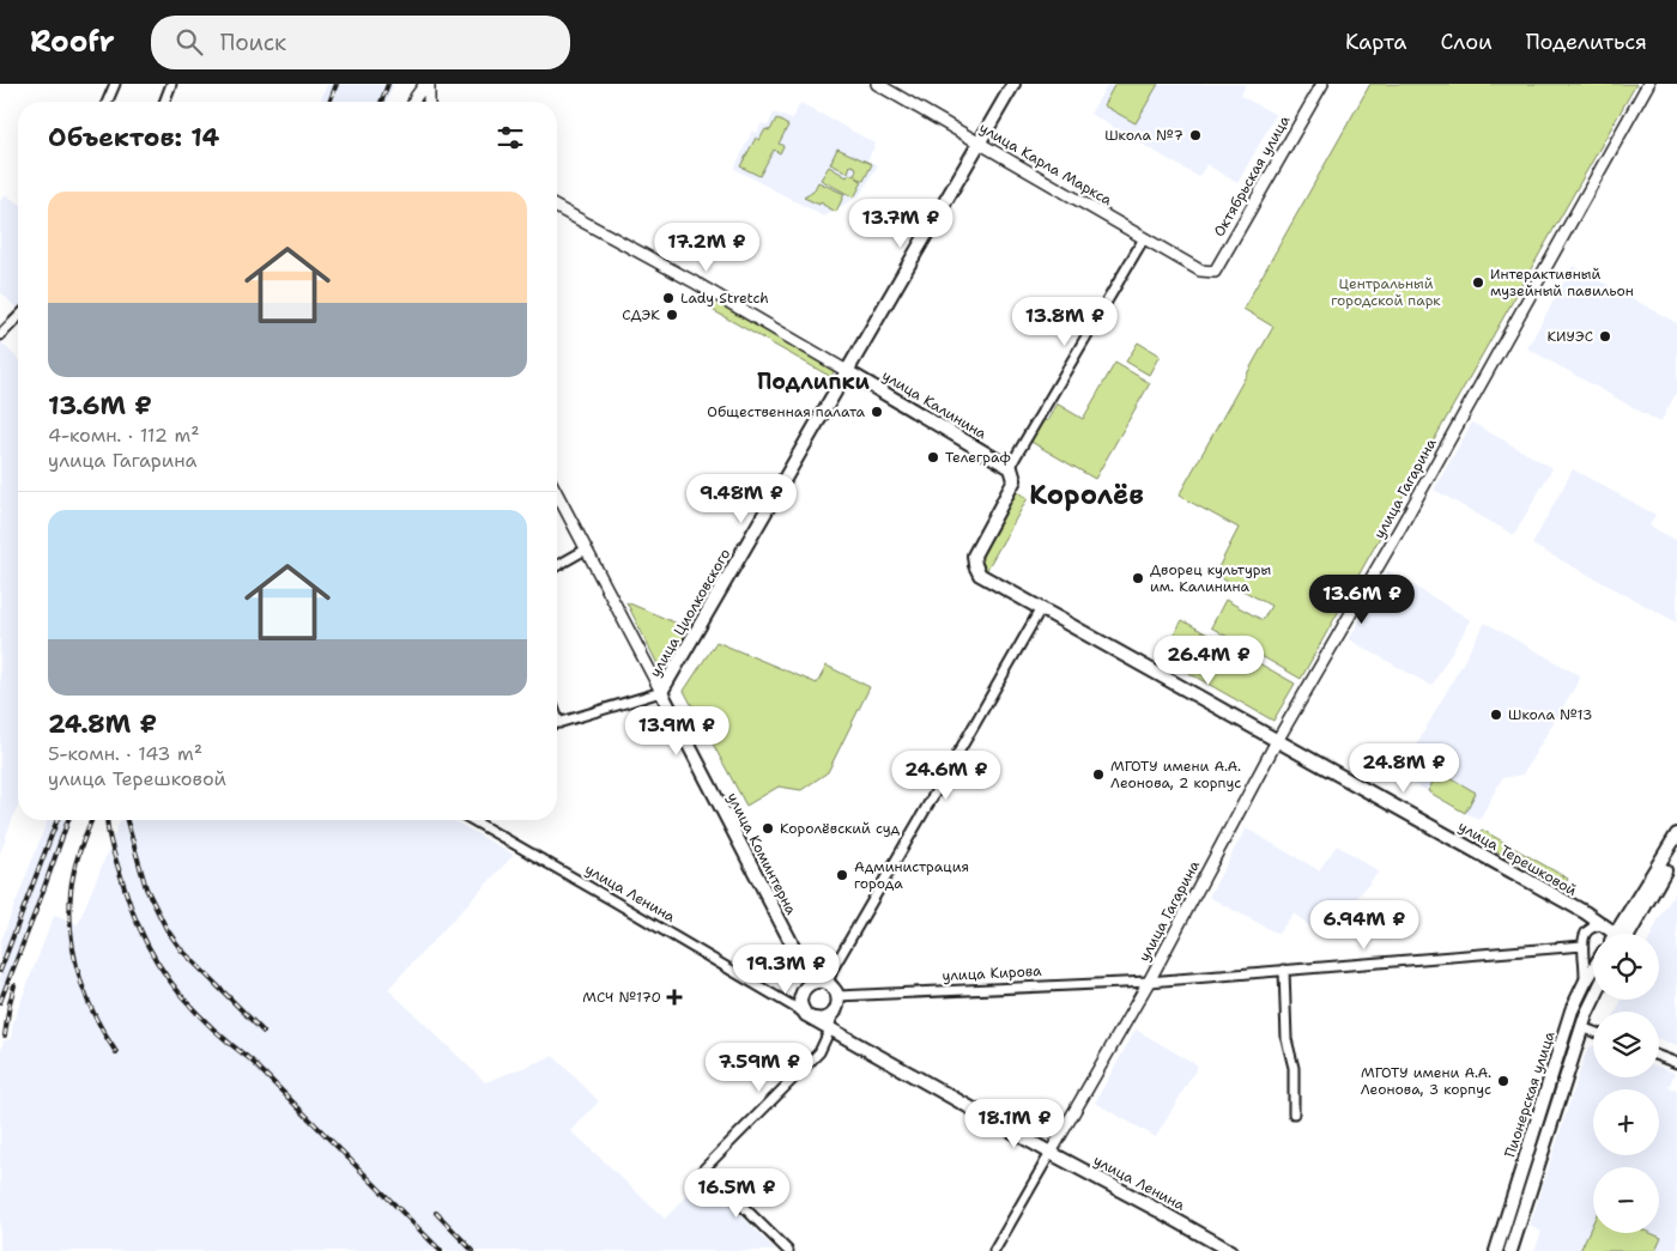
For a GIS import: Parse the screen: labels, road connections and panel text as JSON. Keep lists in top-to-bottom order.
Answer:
{
  "streets": {
    "main road": [
      "улица Калинина",
      "улица Циолковского",
      "улица Коминтерна",
      "улица Терешковой",
      "улица Ленина",
      "Пионерская улица"
    ],
    "street": [
      "улица Карла Маркса",
      "Октябрьская улица",
      "улица Гагарина",
      "улица Кирова"
    ]
  },
  "crossings": [
    ["улица Карла Маркса", "Октябрьская улица"],
    ["улица Карла Маркса", "улица Циолковского"],
    ["улица Калинина", "улица Циолковского"],
    ["улица Калинина", "улица Терешковой"],
    ["улица Гагарина", "улица Терешковой"],
    ["улица Гагарина", "улица Ленина"],
    ["улица Гагарина", "улица Кирова"],
    ["улица Циолковского", "улица Коминтерна"],
    ["улица Коминтерна", "улица Ленина"],
    ["улица Коминтерна", "улица Кирова"],
    ["улица Ленина", "улица Кирова"]
  ],
  "districts": ["Подлипки", "Королёв"],
  "parks": ["Центральный городской парк"],
  "places": {
    "other": [
      "Школа №7",
      "Интерактивный музейный павильон",
      "Lady Stretch",
      "СДЭК",
      "КИУЭС",
      "Общественная палата",
      "Телеграф",
      "Дворец культуры им. Калинина",
      "Школа №13",
      "МГОТУ имени А.А. Леонова, 2 корпус",
      "Королёвский суд",
      "Администрация города",
      "МГОТУ имени А.А. Леонова, 3 корпус"
    ],
    "health": ["МСЧ №170"]
  },
  "page": {
    "header": "Roofr",
    "search": "Поиск",
    "nav": ["Карта", "Слои", "Поделиться"],
    "heading": "Объектов: 14",
    "list": [
      {
        "name": "13.6M ₽",
        "note": "4-комн. · 112 m² · улица Гагарина"
      },
      {
        "name": "24.8M ₽",
        "note": "5-комн. · 143 m² · улица Терешковой"
      }
    ],
    "price": [
      "13.7M ₽",
      "17.2M ₽",
      "13.8M ₽",
      "9.48M ₽",
      "13.6M ₽",
      "26.4M ₽",
      "13.9M ₽",
      "24.8M ₽",
      "24.6M ₽",
      "6.94M ₽",
      "19.3M ₽",
      "7.59M ₽",
      "18.1M ₽",
      "16.5M ₽"
    ],
    "map_buttons": ["+", "−"]
  }
}
